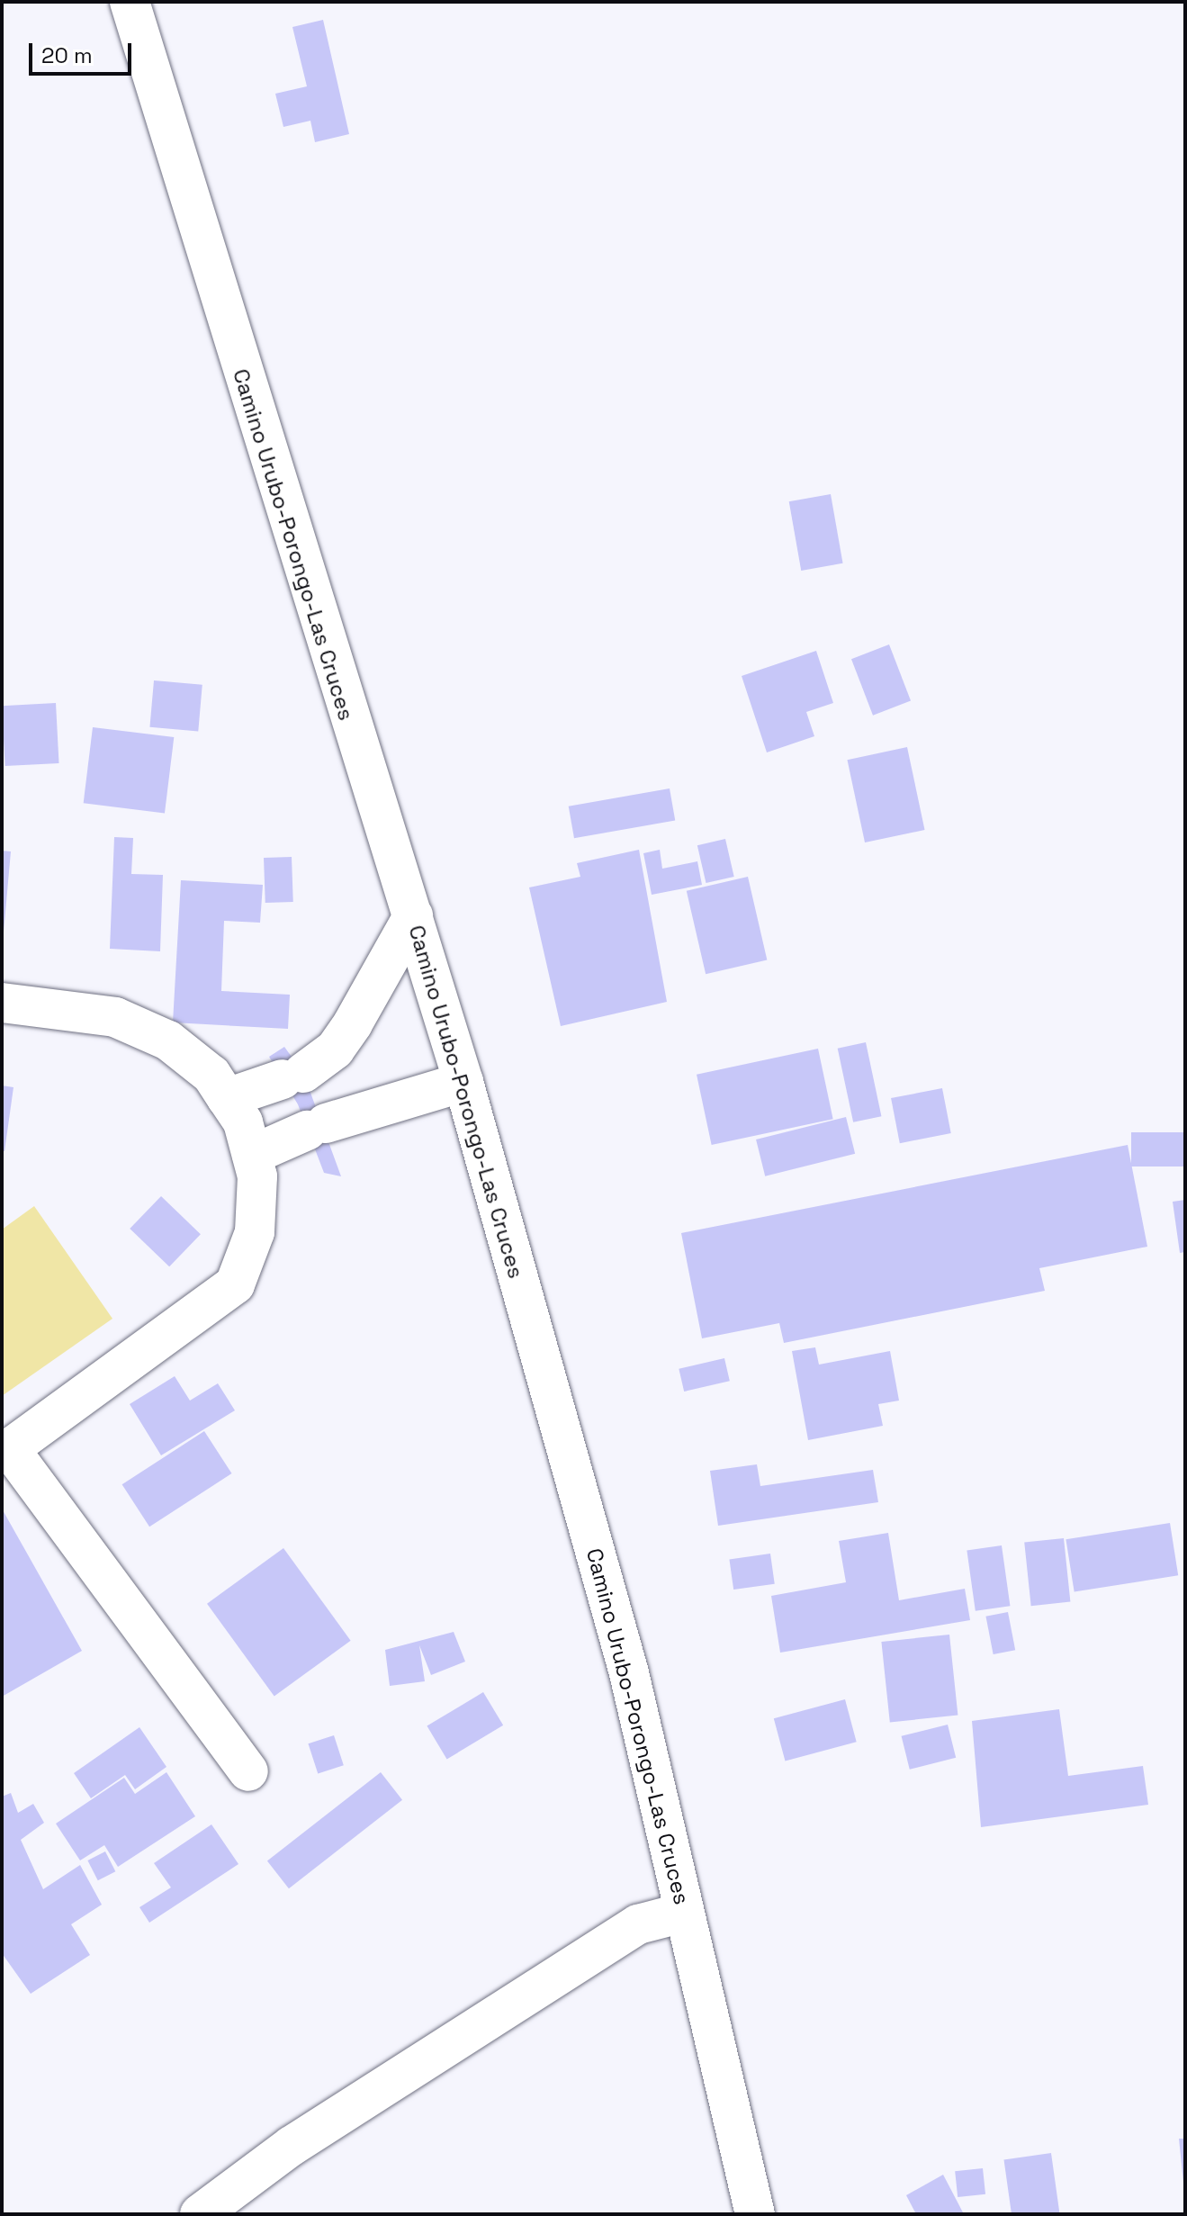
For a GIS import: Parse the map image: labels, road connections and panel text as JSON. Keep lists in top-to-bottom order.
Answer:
{
  "streets": {
    "main road": ["Camino Urubo-Porongo-Las Cruces"]
  },
  "scale_bar": "20 m"
}
